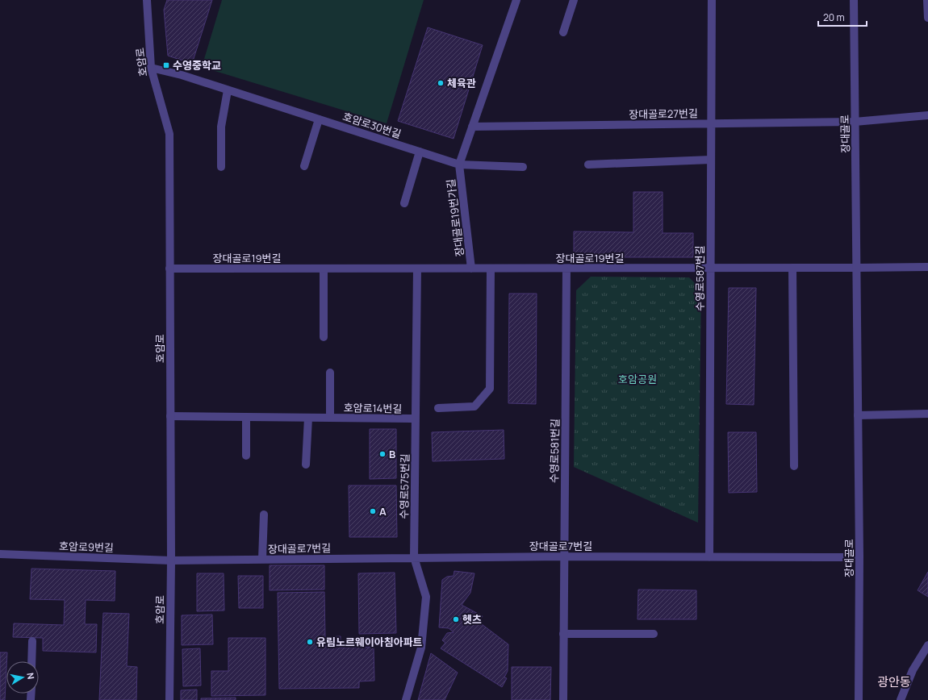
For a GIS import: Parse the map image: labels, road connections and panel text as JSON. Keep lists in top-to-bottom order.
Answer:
{
  "streets": {
    "street": [
      "호암로",
      "장대골로27번길",
      "호암로30번길",
      "장대골로",
      "장대골로19번가길",
      "장대골로19번길",
      "수영로587번길",
      "호암로14번길",
      "수영로581번길",
      "수영로575번길",
      "장대골로7번길",
      "호암로9번길"
    ]
  },
  "crossings": [
    ["호암로", "호암로30번길"],
    ["호암로", "장대골로19번길"],
    ["호암로", "호암로14번길"],
    ["호암로", "장대골로7번길"],
    ["호암로", "호암로9번길"],
    ["장대골로27번길", "장대골로"],
    ["장대골로27번길", "장대골로19번가길"],
    ["장대골로27번길", "수영로587번길"],
    ["호암로30번길", "장대골로19번가길"],
    ["장대골로", "장대골로19번길"],
    ["장대골로", "장대골로7번길"],
    ["장대골로19번가길", "장대골로19번길"],
    ["장대골로19번길", "수영로587번길"],
    ["장대골로19번길", "수영로581번길"],
    ["장대골로19번길", "수영로575번길"],
    ["수영로587번길", "장대골로7번길"],
    ["호암로14번길", "수영로575번길"],
    ["수영로581번길", "장대골로7번길"],
    ["수영로575번길", "장대골로7번길"],
    ["장대골로7번길", "호암로9번길"]
  ],
  "districts": ["광안동"],
  "parks": ["호암공원"],
  "places": {
    "transit": ["수영중학교"],
    "other": [
      "체육관",
      "B",
      "A",
      "헷츠",
      "유림노르웨이아침아파트"
    ]
  },
  "scale_bar": "20 m",
  "north": "right"
}
